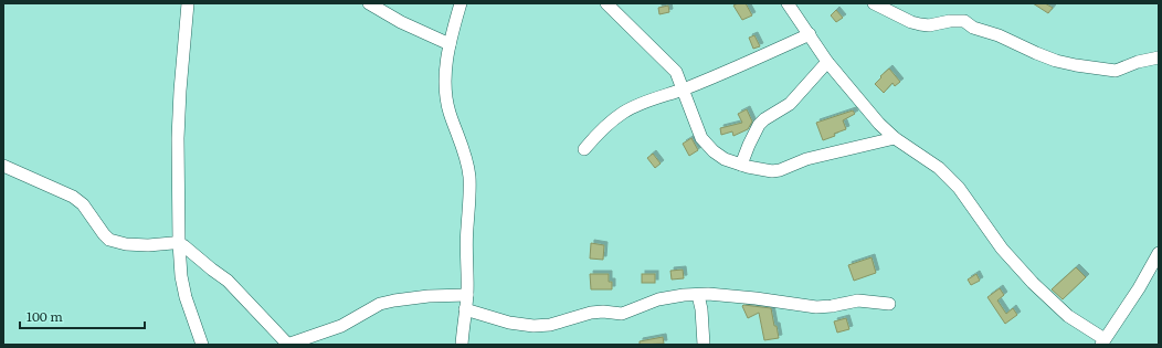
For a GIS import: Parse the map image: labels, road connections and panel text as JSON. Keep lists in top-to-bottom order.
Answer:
{
  "scale_bar": "100 m"
}
